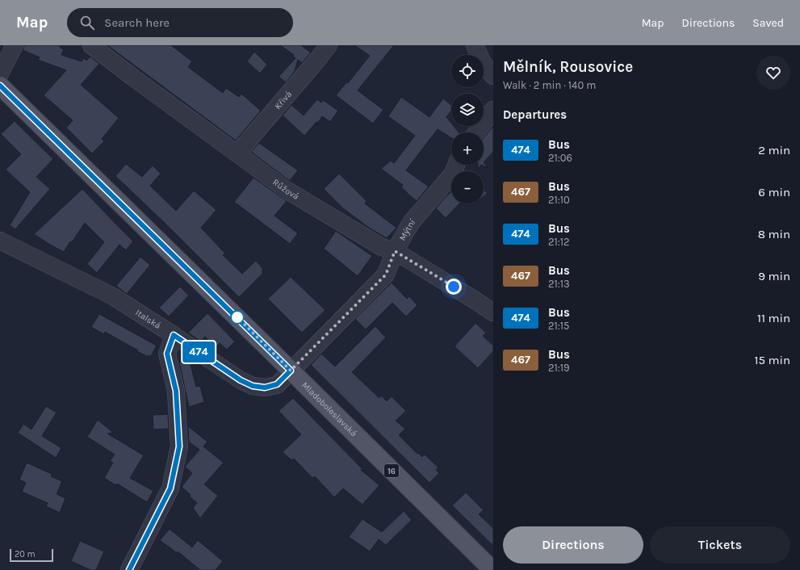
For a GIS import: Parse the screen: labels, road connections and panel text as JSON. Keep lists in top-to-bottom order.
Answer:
{
  "streets": {
    "main road": ["Mladoboleslavská", "16"],
    "street": [
      "Křivá",
      "Růžová",
      "Mýtní",
      "Italská"
    ]
  },
  "crossings": [
    ["Křivá", "Růžová"],
    ["Růžová", "Mýtní"],
    ["Mýtní", "Italská"],
    ["Mýtní", "Mladoboleslavská"],
    ["Italská", "Mladoboleslavská"]
  ],
  "lines": ["bus line 474"],
  "scale_bar": "20 m",
  "page": {
    "header": "Map",
    "search": "Search here",
    "nav": ["Map", "Directions", "Saved"],
    "on_map": "474",
    "heading": [
      ["Mělník, Rousovice", "Walk · 2 min · 140 m"],
      "Departures"
    ],
    "map_buttons": ["+", "−"],
    "list": [
      {
        "mark": "474",
        "name": "Bus",
        "note": "21:06",
        "value": "2 min"
      },
      {
        "mark": "467",
        "name": "Bus",
        "note": "21:10",
        "value": "6 min"
      },
      {
        "mark": "474",
        "name": "Bus",
        "note": "21:12",
        "value": "8 min"
      },
      {
        "mark": "467",
        "name": "Bus",
        "note": "21:13",
        "value": "9 min"
      },
      {
        "mark": "474",
        "name": "Bus",
        "note": "21:15",
        "value": "11 min"
      },
      {
        "mark": "467",
        "name": "Bus",
        "note": "21:19",
        "value": "15 min"
      }
    ],
    "buttons": ["Directions", "Tickets"],
    "scale": "20 m"
  }
}
